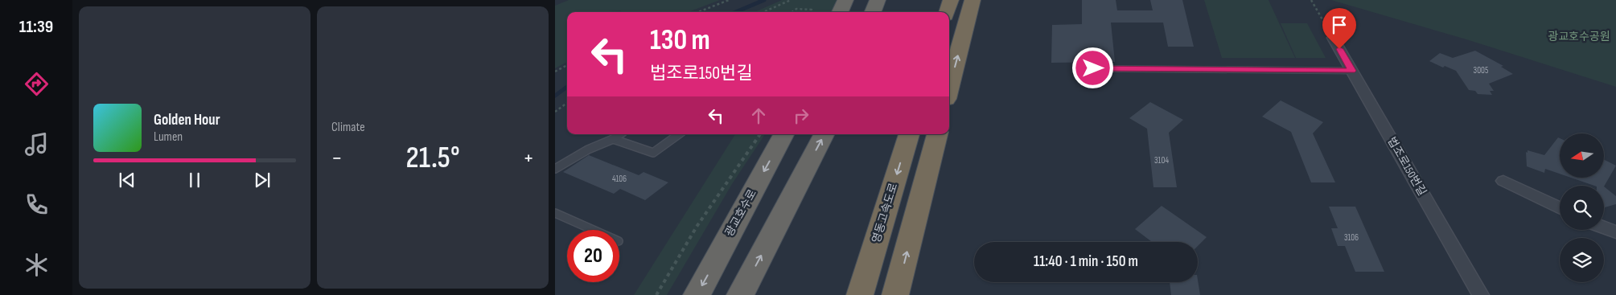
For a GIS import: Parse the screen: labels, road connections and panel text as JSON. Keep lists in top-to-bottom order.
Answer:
{
  "streets": {
    "highway": ["광교호수로", "영동고속도로"],
    "street": ["법조로150번길"]
  },
  "parks": ["광교호수공원"],
  "house_numbers": [
    "3005",
    "3104",
    "4106",
    "3106"
  ],
  "north": "left",
  "page": {
    "tabs": "11:39",
    "tile": "Climate",
    "turn": ["130 m", "법조로150번길"],
    "song": ["Golden Hour", "Lumen"],
    "heat": ["−", "21.5°", "+"],
    "limit": "20",
    "trip": "11:40 · 1 min · 150 m"
  }
}
